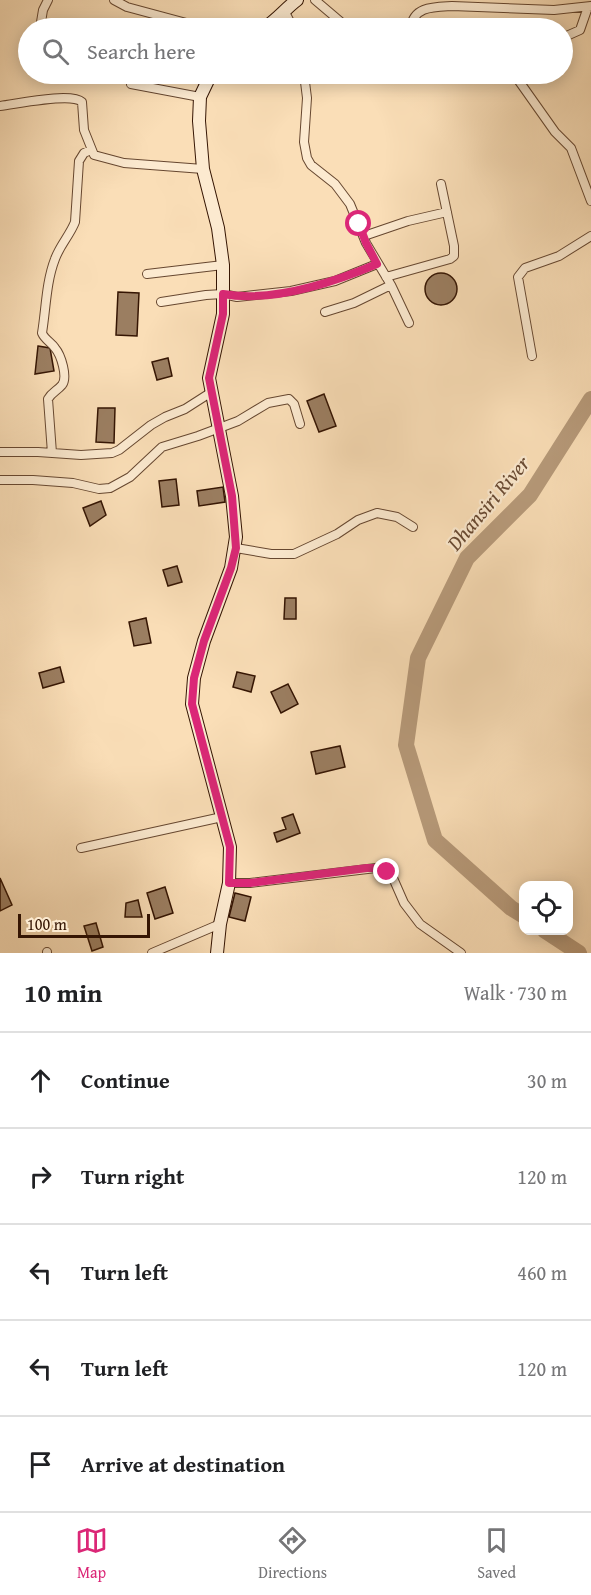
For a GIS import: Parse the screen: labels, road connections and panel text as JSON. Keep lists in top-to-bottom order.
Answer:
{
  "water": ["Dhansiri River"],
  "scale_bar": "100 m",
  "page": {
    "search": "Search here",
    "scale": "100 m",
    "heading": ["10 min", "Walk · 730 m"],
    "list": [
      ["Continue", "30 m"],
      ["Turn right", "120 m"],
      ["Turn left", "460 m"],
      ["Turn left", "120 m"],
      "Arrive at destination"
    ],
    "nav": ["Map", "Directions", "Saved"]
  }
}
